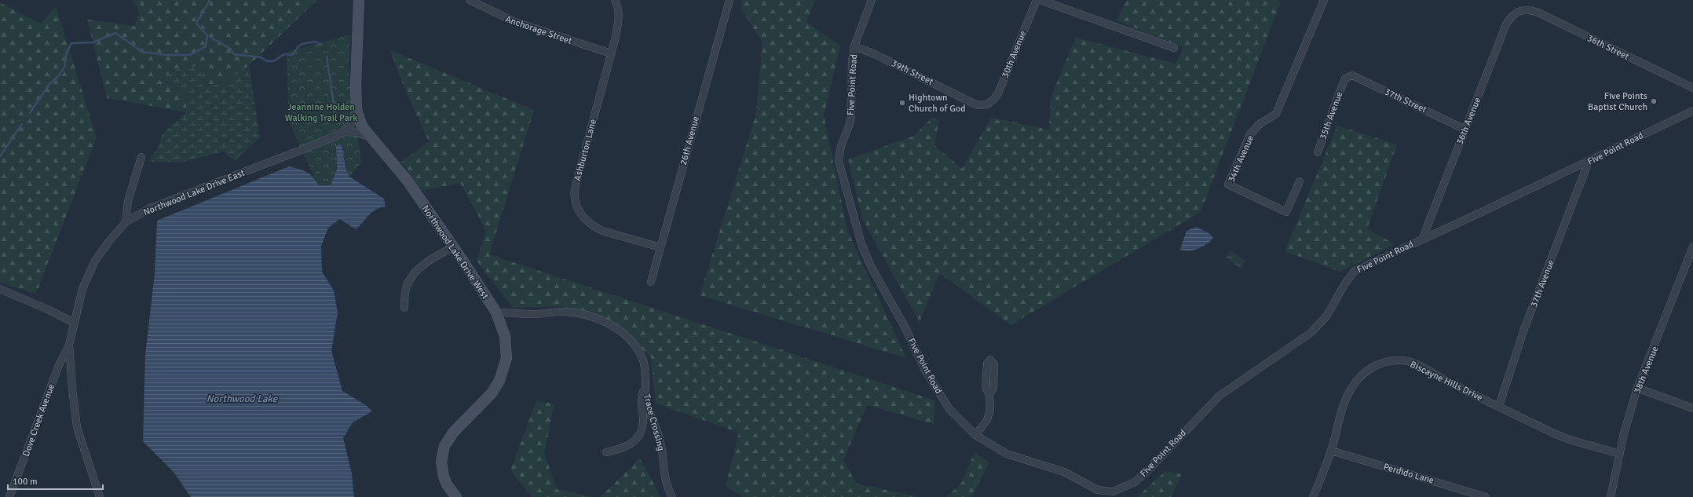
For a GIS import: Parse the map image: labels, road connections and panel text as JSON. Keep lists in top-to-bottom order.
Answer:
{
  "streets": {
    "street": [
      "Anchorage Street",
      "36th Street",
      "30th Avenue",
      "39th Street",
      "Five Point Road",
      "37th Street",
      "35th Avenue",
      "36th Avenue",
      "26th Avenue",
      "Ashburton Lane",
      "34th Avenue",
      "Northwood Lake Drive East",
      "Northwood Lake Drive West",
      "37th Avenue",
      "38th Avenue",
      "Biscayne Hills Drive",
      "Dove Creek Avenue",
      "Trace Crossing",
      "Perdido Lane"
    ]
  },
  "crossings": [
    ["Anchorage Street", "Ashburton Lane"],
    ["36th Street", "36th Avenue"],
    ["30th Avenue", "39th Street"],
    ["39th Street", "Five Point Road"],
    ["Five Point Road", "36th Avenue"],
    ["Five Point Road", "37th Avenue"],
    ["37th Street", "35th Avenue"],
    ["37th Street", "36th Avenue"],
    ["26th Avenue", "Ashburton Lane"],
    ["Northwood Lake Drive East", "Northwood Lake Drive West"],
    ["Northwood Lake Drive East", "Dove Creek Avenue"],
    ["Northwood Lake Drive West", "Trace Crossing"],
    ["37th Avenue", "Biscayne Hills Drive"],
    ["38th Avenue", "Biscayne Hills Drive"],
    ["Biscayne Hills Drive", "Perdido Lane"]
  ],
  "water": ["Northwood Lake"],
  "parks": ["Jeannine Holden Walking Trail Park"],
  "places": ["Five Points Baptist Church", "Hightown Church of God"],
  "scale_bar": "100 m"
}
